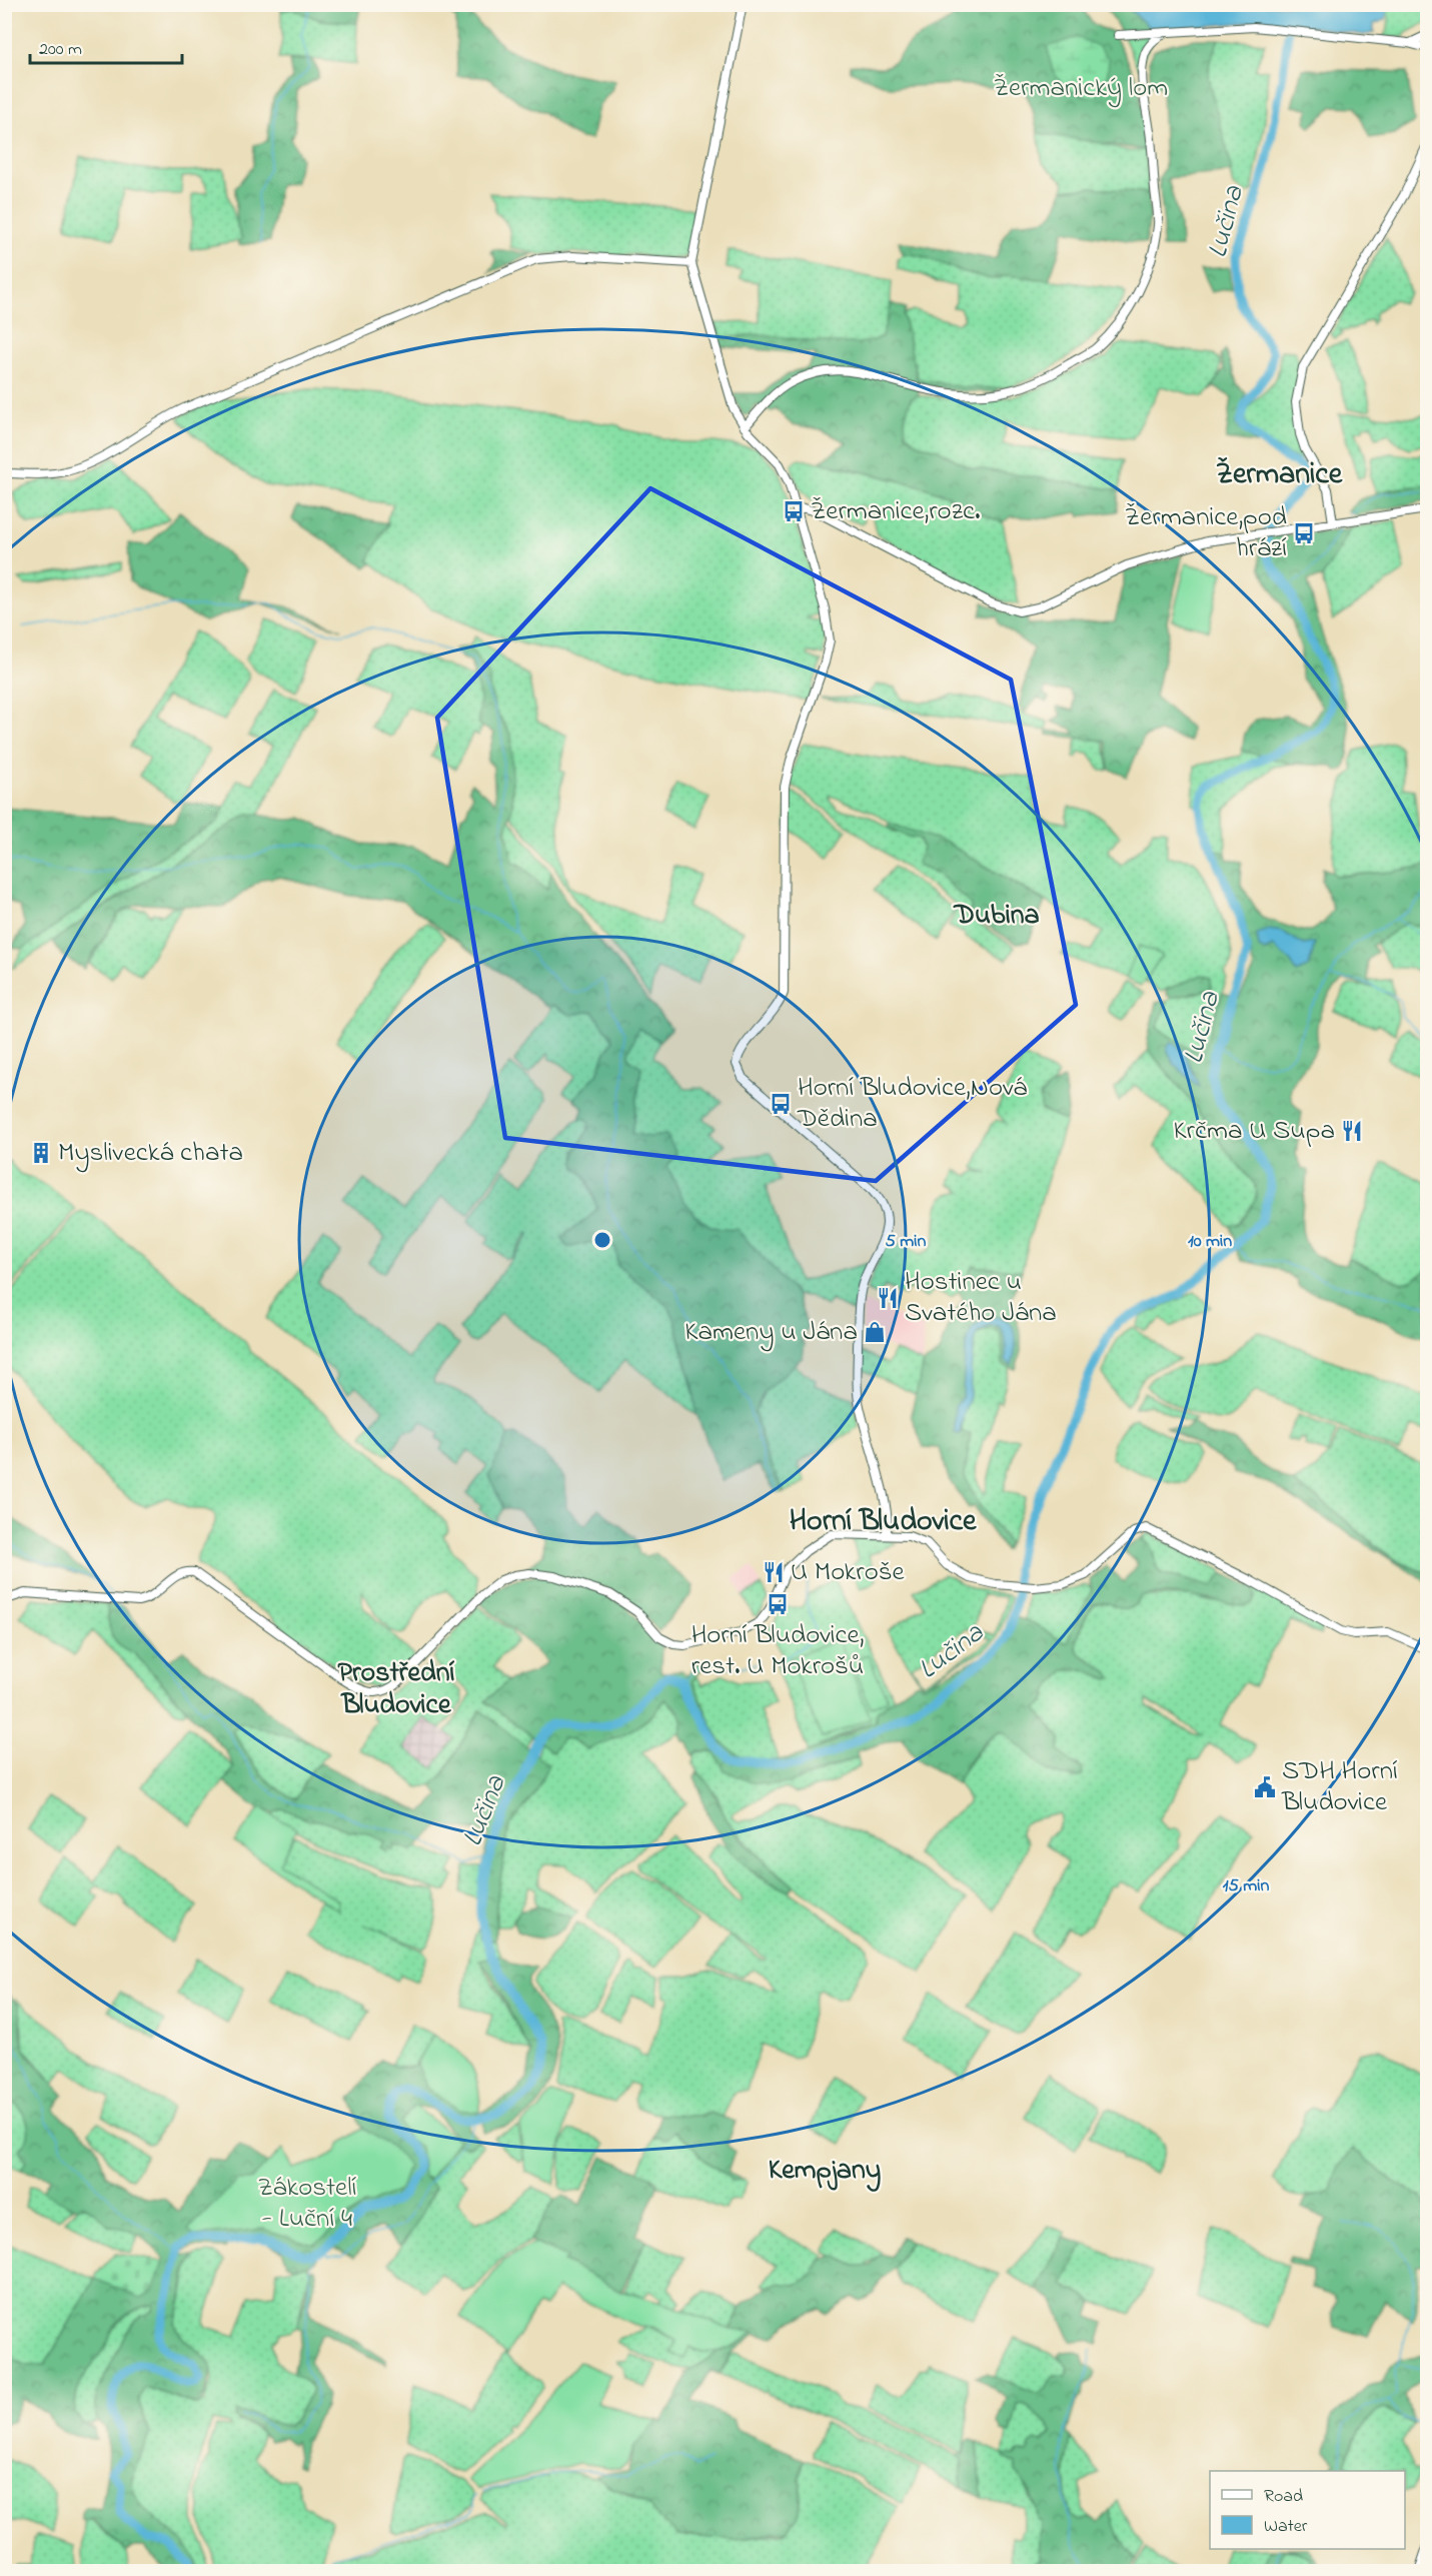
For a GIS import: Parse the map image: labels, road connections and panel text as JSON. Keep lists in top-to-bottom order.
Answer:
{
  "districts": [
    "Žermanice",
    "Dubina",
    "Horní Bludovice",
    "Prostřední Bludovice",
    "Kempjany"
  ],
  "water": ["Lučina"],
  "parks": ["Žermanický lom", "Zákostelí - Luční 4"],
  "places": {
    "bus stop": [
      "Žermanice,rozc.",
      "Žermanice,pod hrází",
      "Horní Bludovice,Nová Dědina",
      "Horní Bludovice, rest. U Mokrošů"
    ],
    "restaurant": ["Krčma U Supa", "Hostinec u Svatého Jána", "U Mokroše"],
    "building": ["Myslivecká chata"],
    "shop": ["Kameny u Jána"],
    "public building": ["SDH Horní Bludovice"]
  },
  "legend": ["Road", "Water"],
  "scale_bar": "200 m",
  "rings": ["5 min", "10 min", "15 min"]
}
